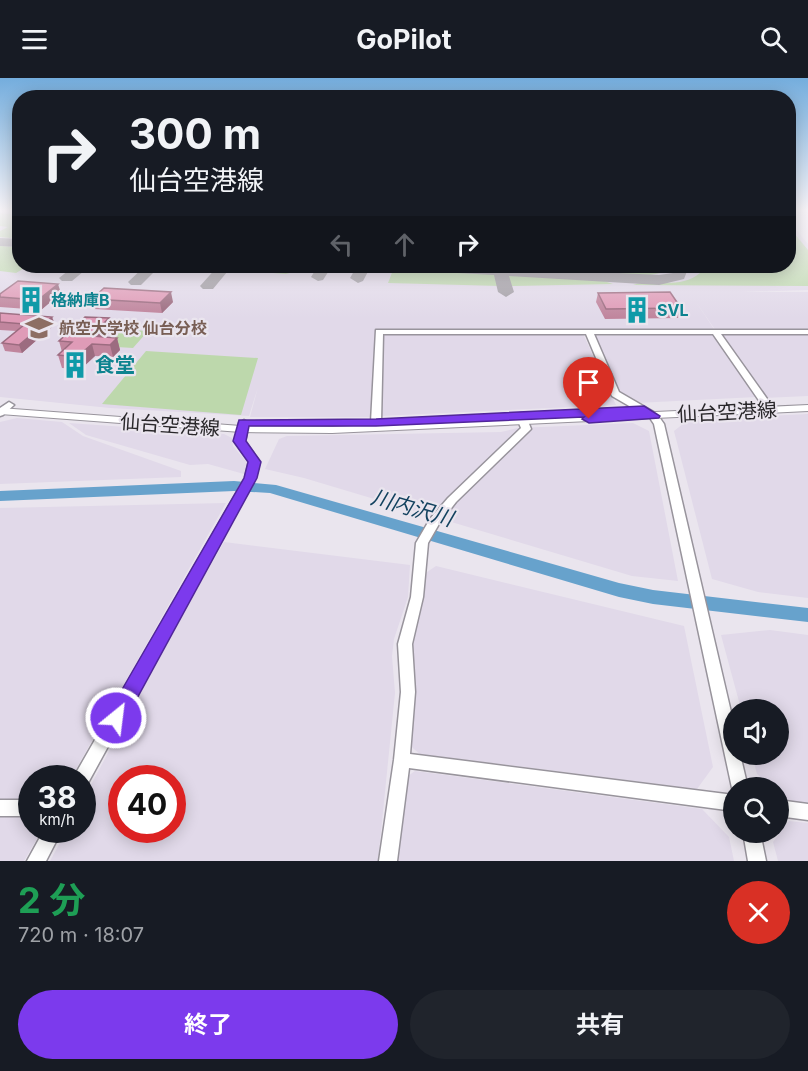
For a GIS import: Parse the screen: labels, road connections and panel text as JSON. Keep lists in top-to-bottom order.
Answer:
{
  "streets": {
    "main road": ["仙台空港線"]
  },
  "water": ["川内沢川"],
  "places": {
    "building": ["格納庫B", "SVL", "食堂"],
    "school or university": ["航空大学校 仙台分校"]
  },
  "page": {
    "header": "GoPilot",
    "turn": ["300 m", "仙台空港線"],
    "speed": "38 km/h",
    "limit": "40",
    "heading": ["2 分", "720 m · 18:07"],
    "buttons": ["終了", "共有"]
  }
}
